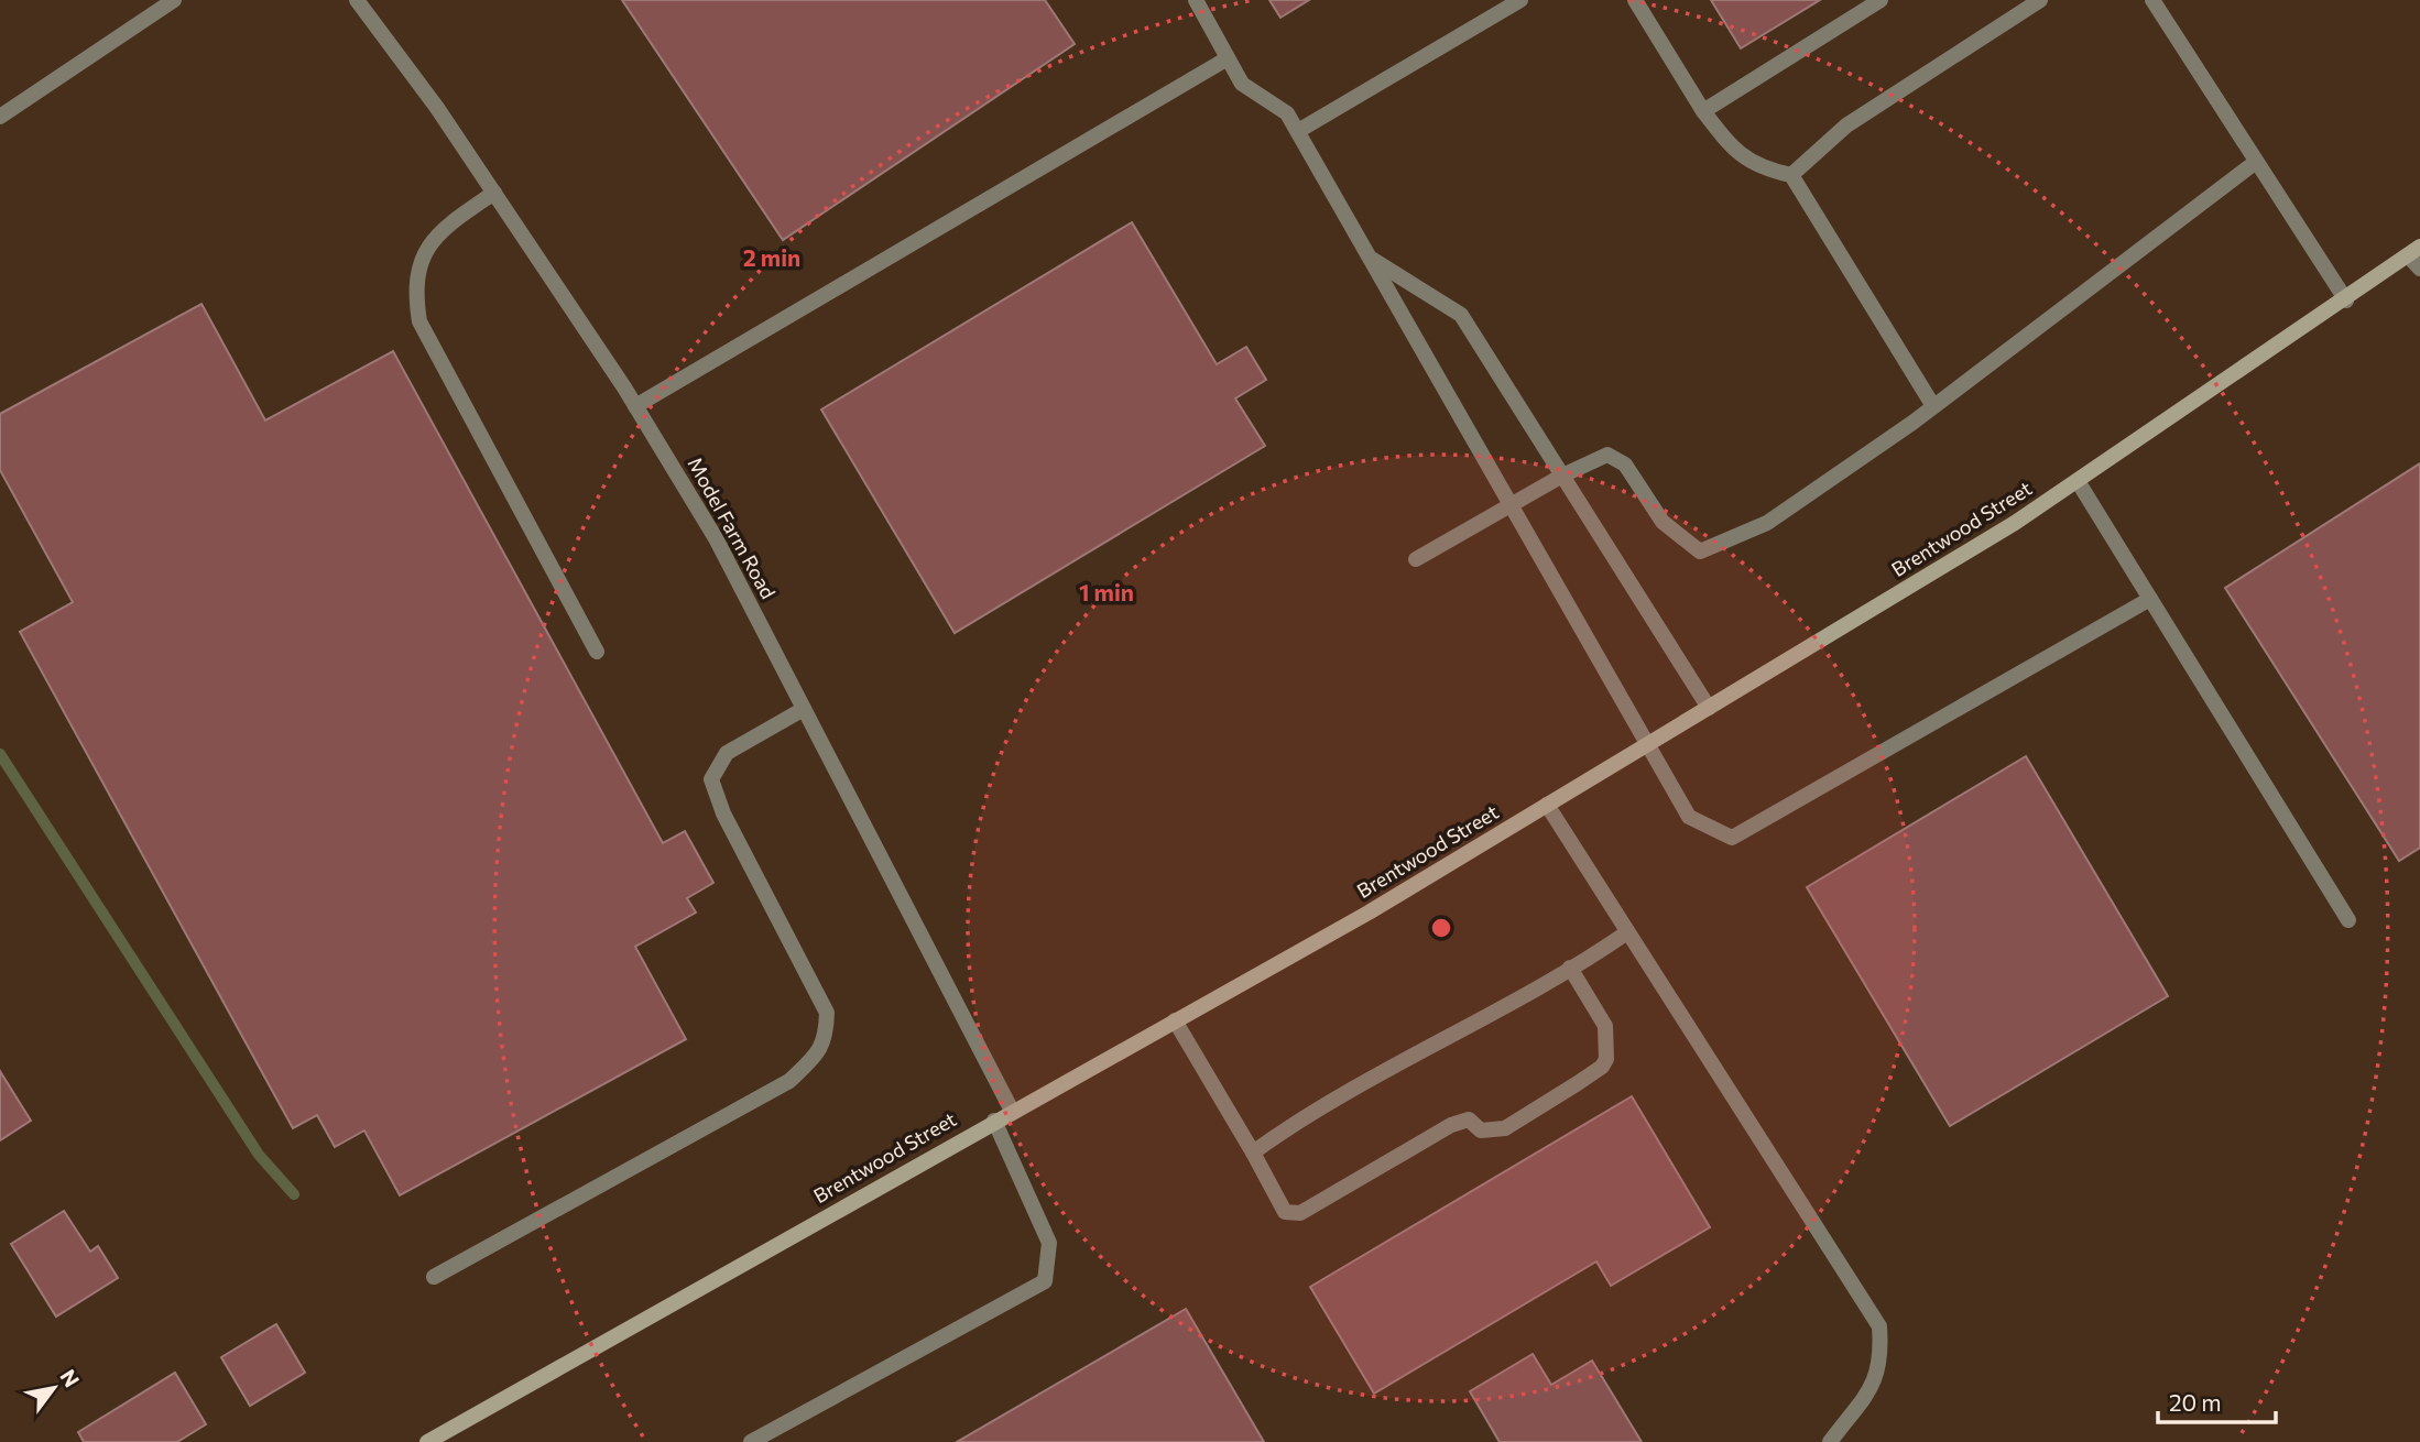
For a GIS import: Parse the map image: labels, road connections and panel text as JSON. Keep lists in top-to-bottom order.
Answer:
{
  "streets": {
    "main road": ["Brentwood Street"],
    "street": ["Model Farm Road"]
  },
  "crossings": [
    ["Model Farm Road", "Brentwood Street"]
  ],
  "scale_bar": "20 m",
  "north": "top right",
  "rings": ["2 min", "1 min"]
}
